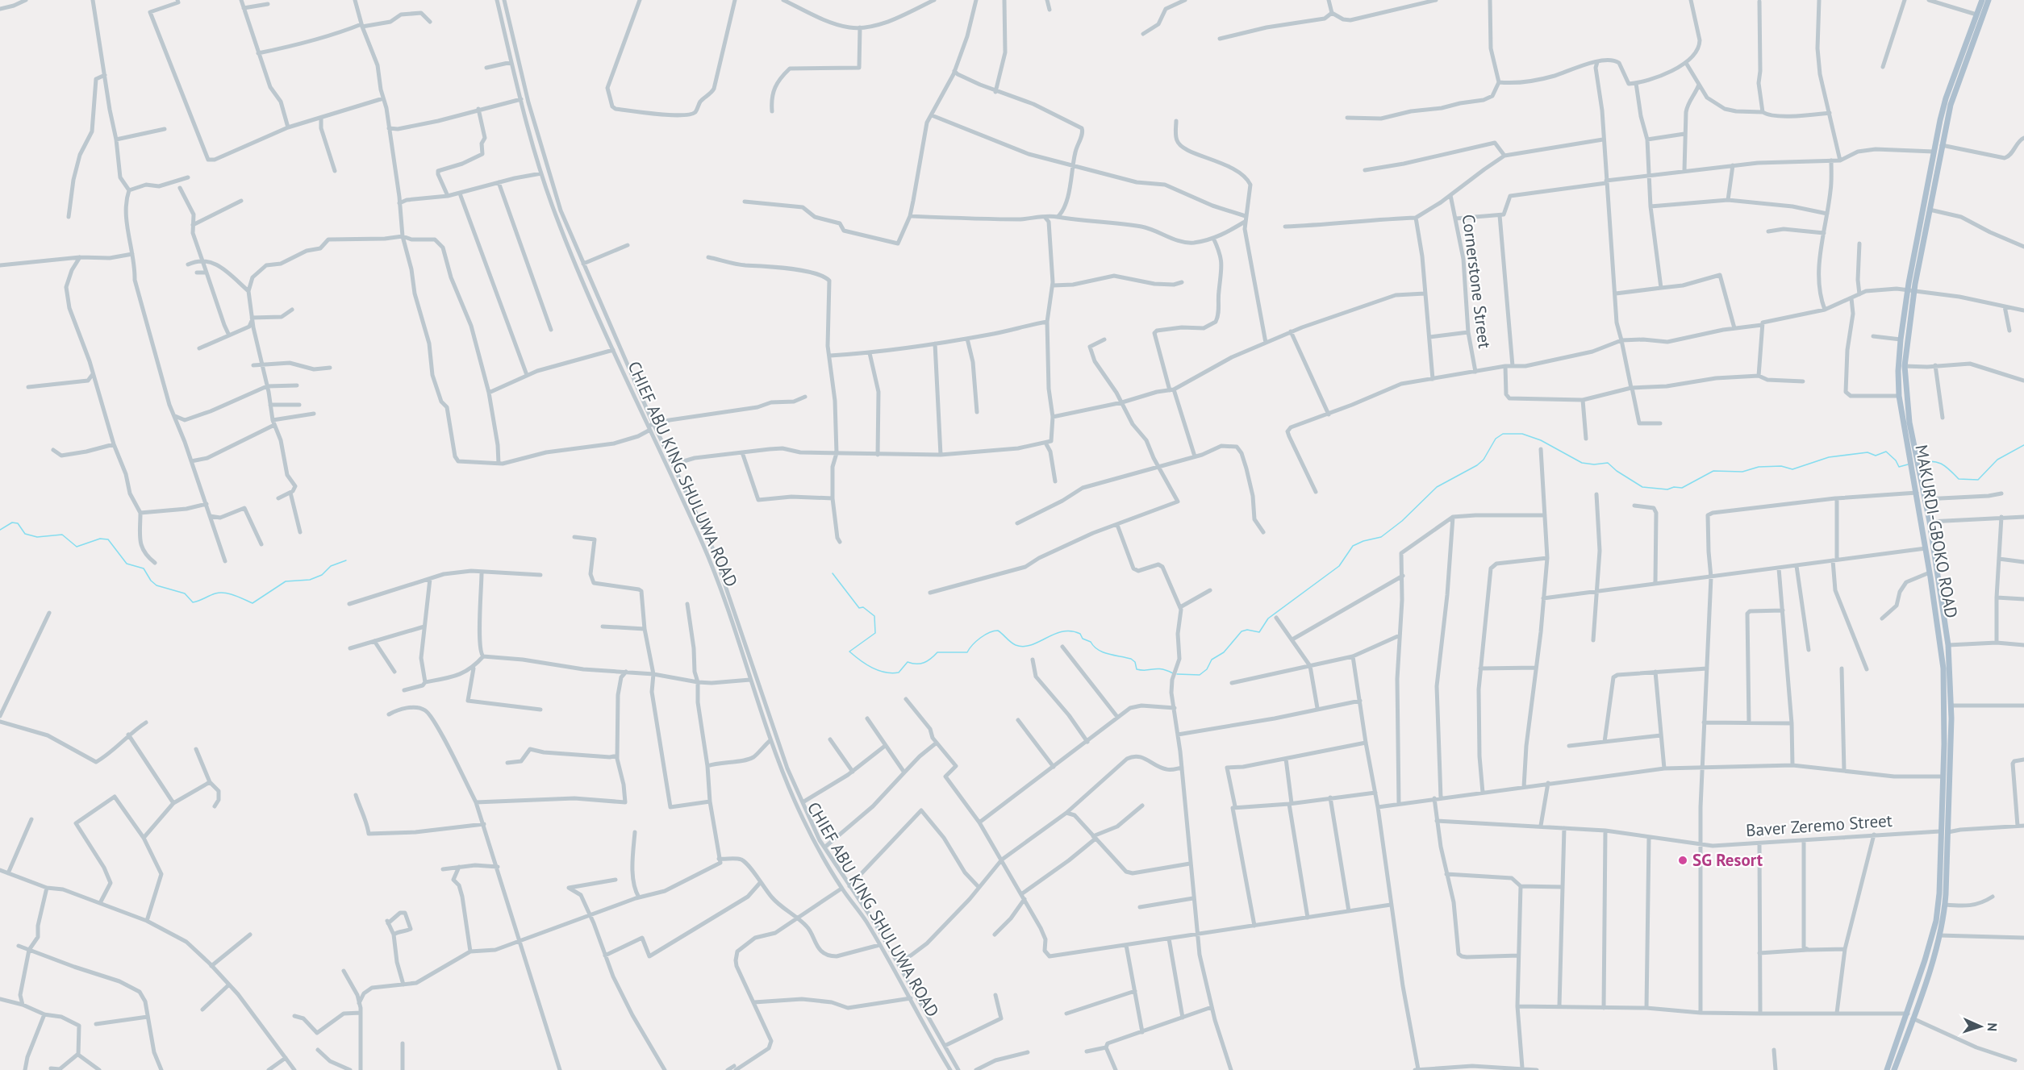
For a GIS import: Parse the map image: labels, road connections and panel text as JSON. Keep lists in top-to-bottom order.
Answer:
{
  "streets": {
    "main road": ["MAKURDI-GBOKO ROAD"],
    "street": ["Cornerstone Street", "CHIEF ABU KING SHULUWA ROAD", "Baver Zeremo Street"]
  },
  "crossings": [
    ["MAKURDI-GBOKO ROAD", "Baver Zeremo Street"]
  ],
  "places": ["SG Resort"],
  "north": "right"
}
